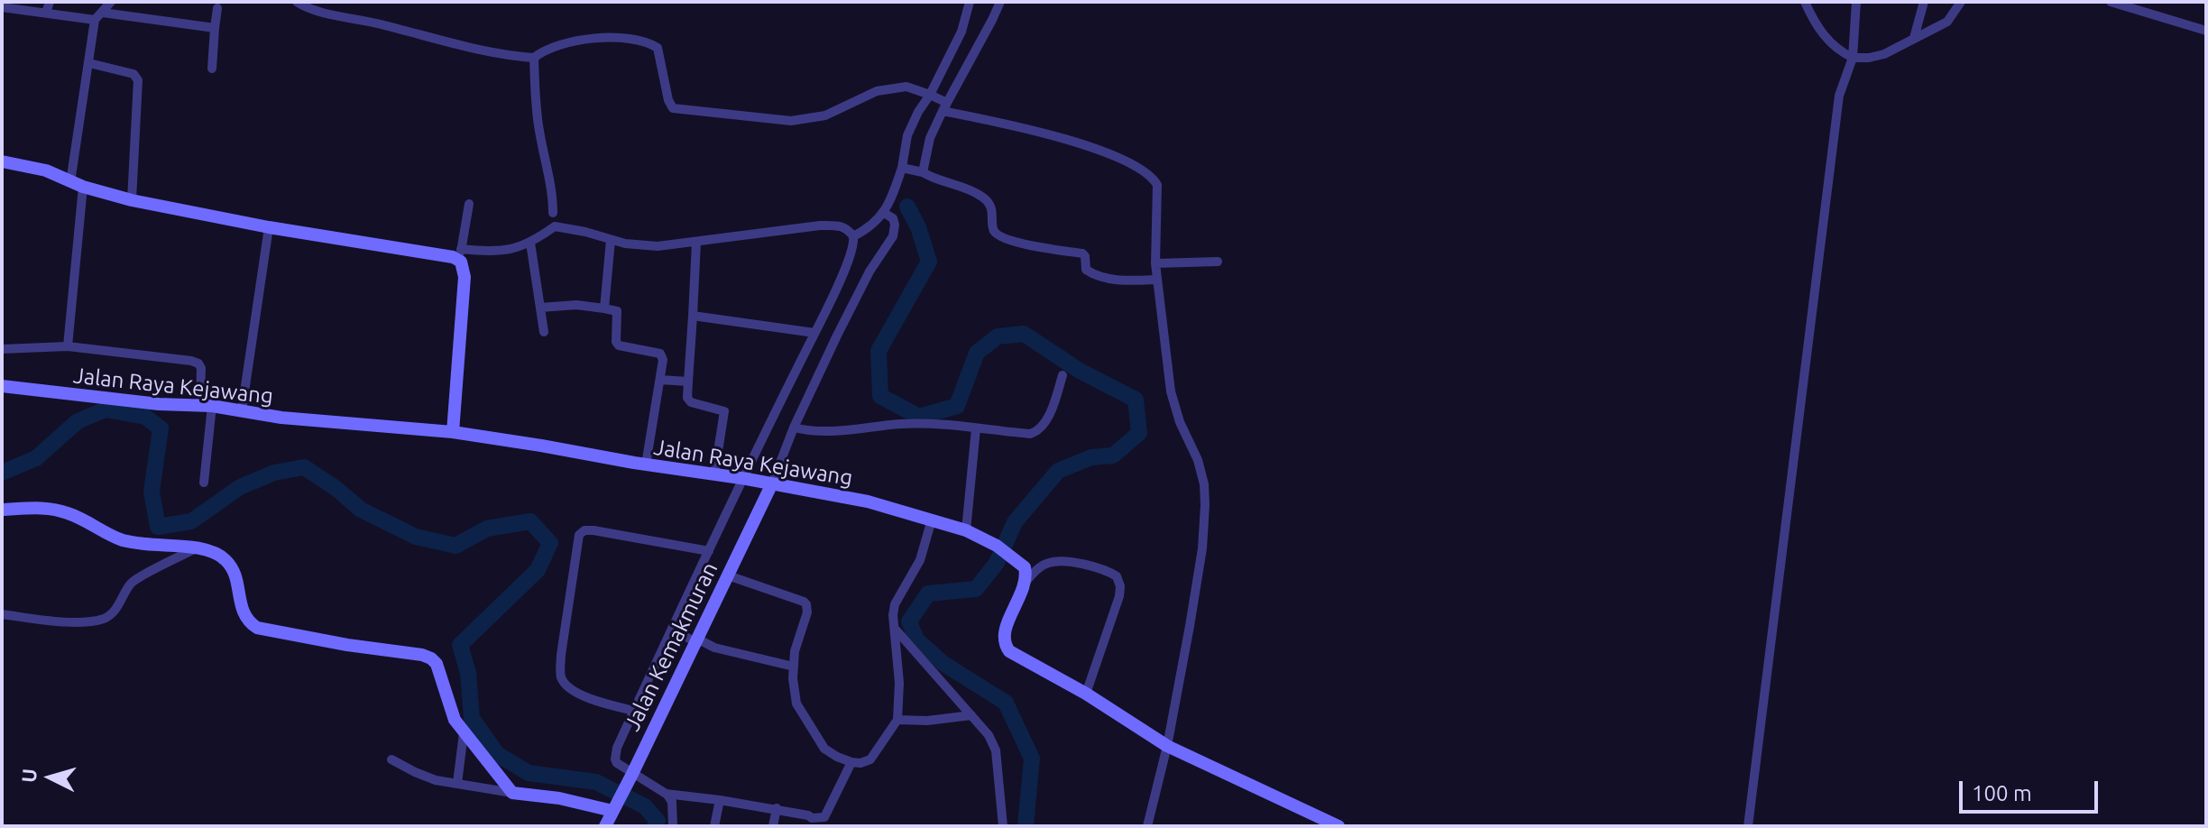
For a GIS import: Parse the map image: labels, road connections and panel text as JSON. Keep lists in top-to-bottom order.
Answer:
{
  "streets": {
    "street": ["Jalan Raya Kejawang", "Jalan Kemakmuran"]
  },
  "crossings": [
    ["Jalan Raya Kejawang", "Jalan Kemakmuran"]
  ],
  "scale_bar": "100 m",
  "north": "left"
}
